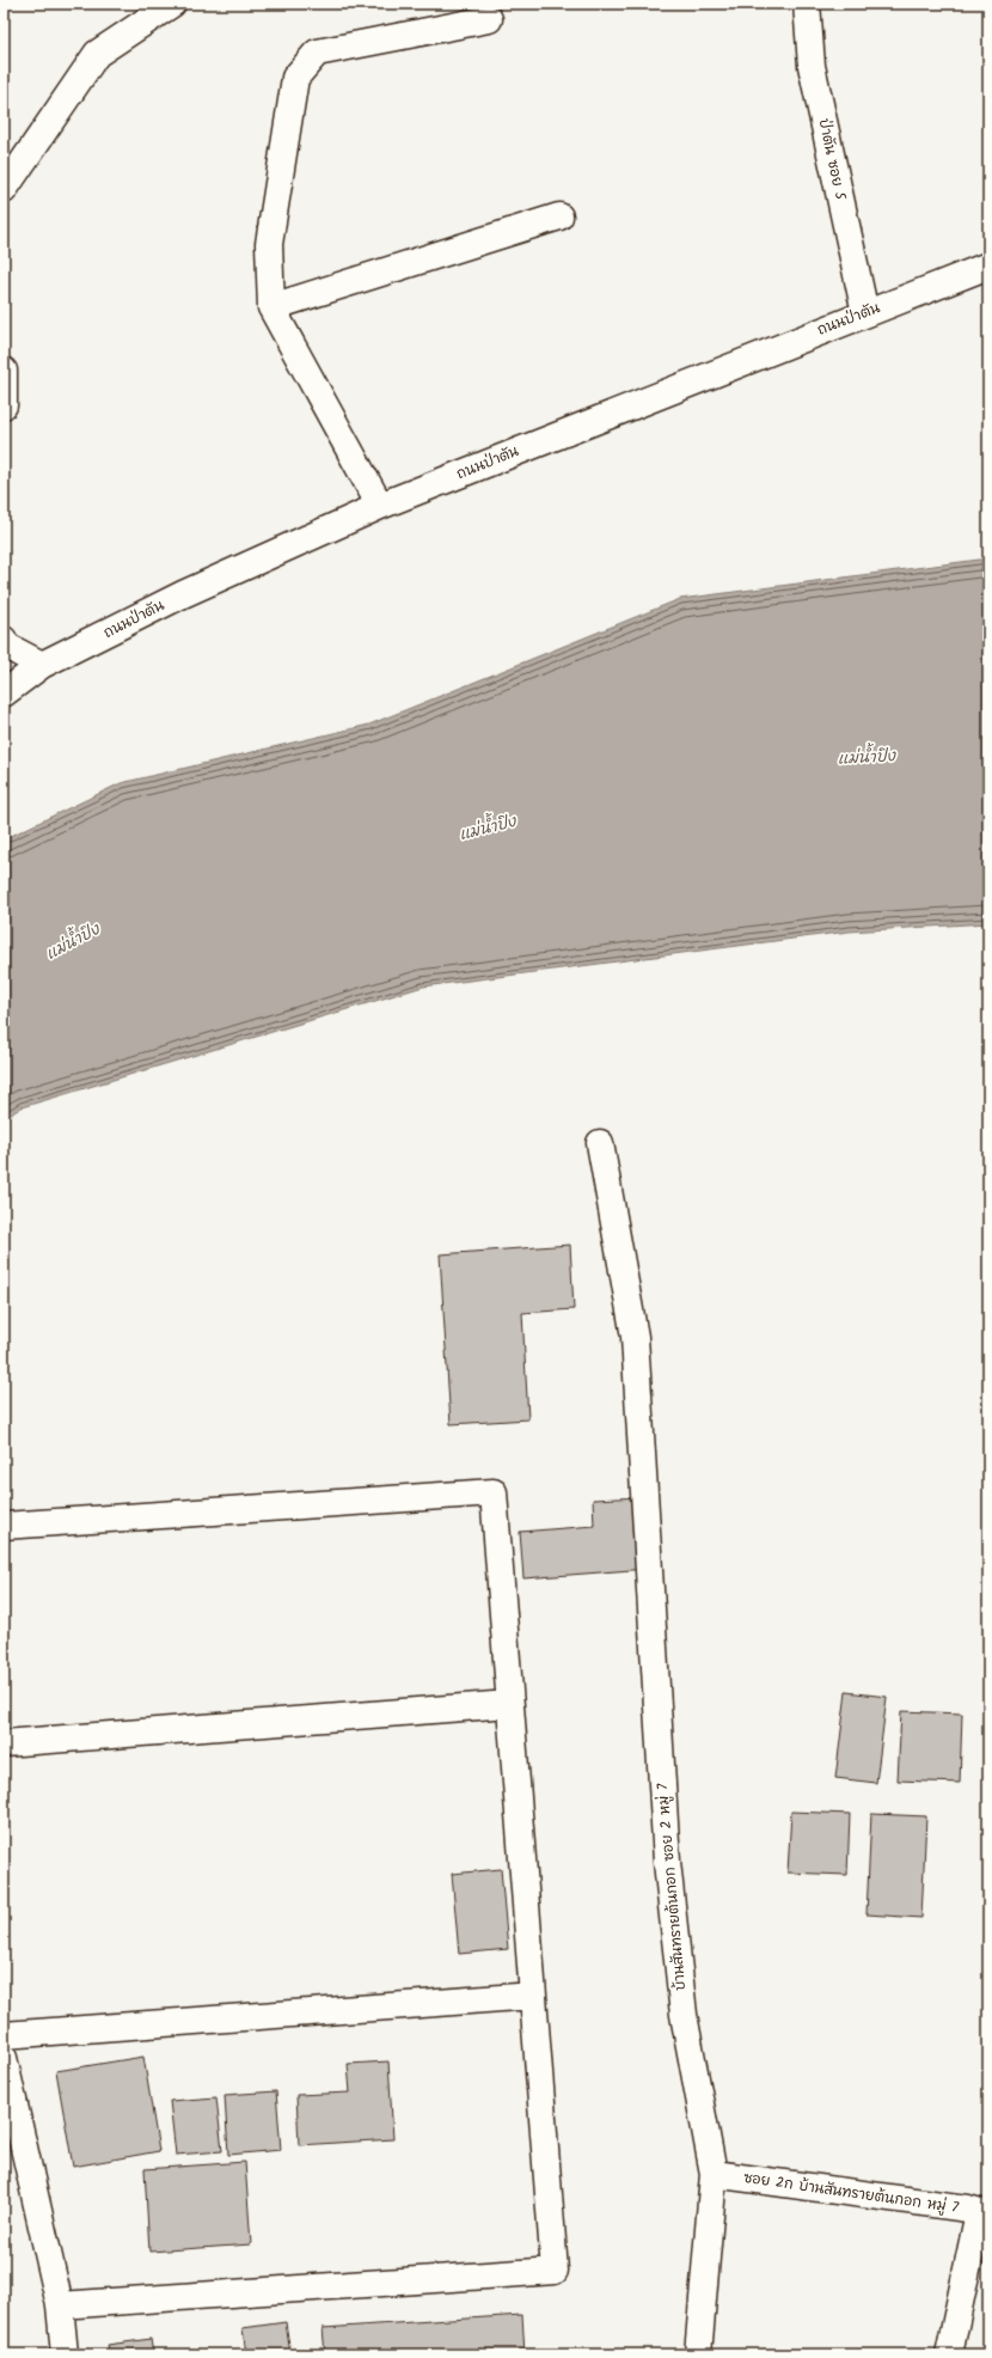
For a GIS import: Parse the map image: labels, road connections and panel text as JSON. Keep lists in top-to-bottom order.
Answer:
{
  "streets": {
    "street": [
      "ป่าตัน ซอย 5",
      "ถนนป่าตัน",
      "บ้านสันทรายต้นกอก ซอย 2 หมู่ 7",
      "ซอย 2ก บ้านสันทรายต้นกอก หมู่ 7"
    ]
  },
  "crossings": [
    ["ป่าตัน ซอย 5", "ถนนป่าตัน"],
    ["บ้านสันทรายต้นกอก ซอย 2 หมู่ 7", "ซอย 2ก บ้านสันทรายต้นกอก หมู่ 7"]
  ],
  "water": ["แม่น้ำปิง"]
}
